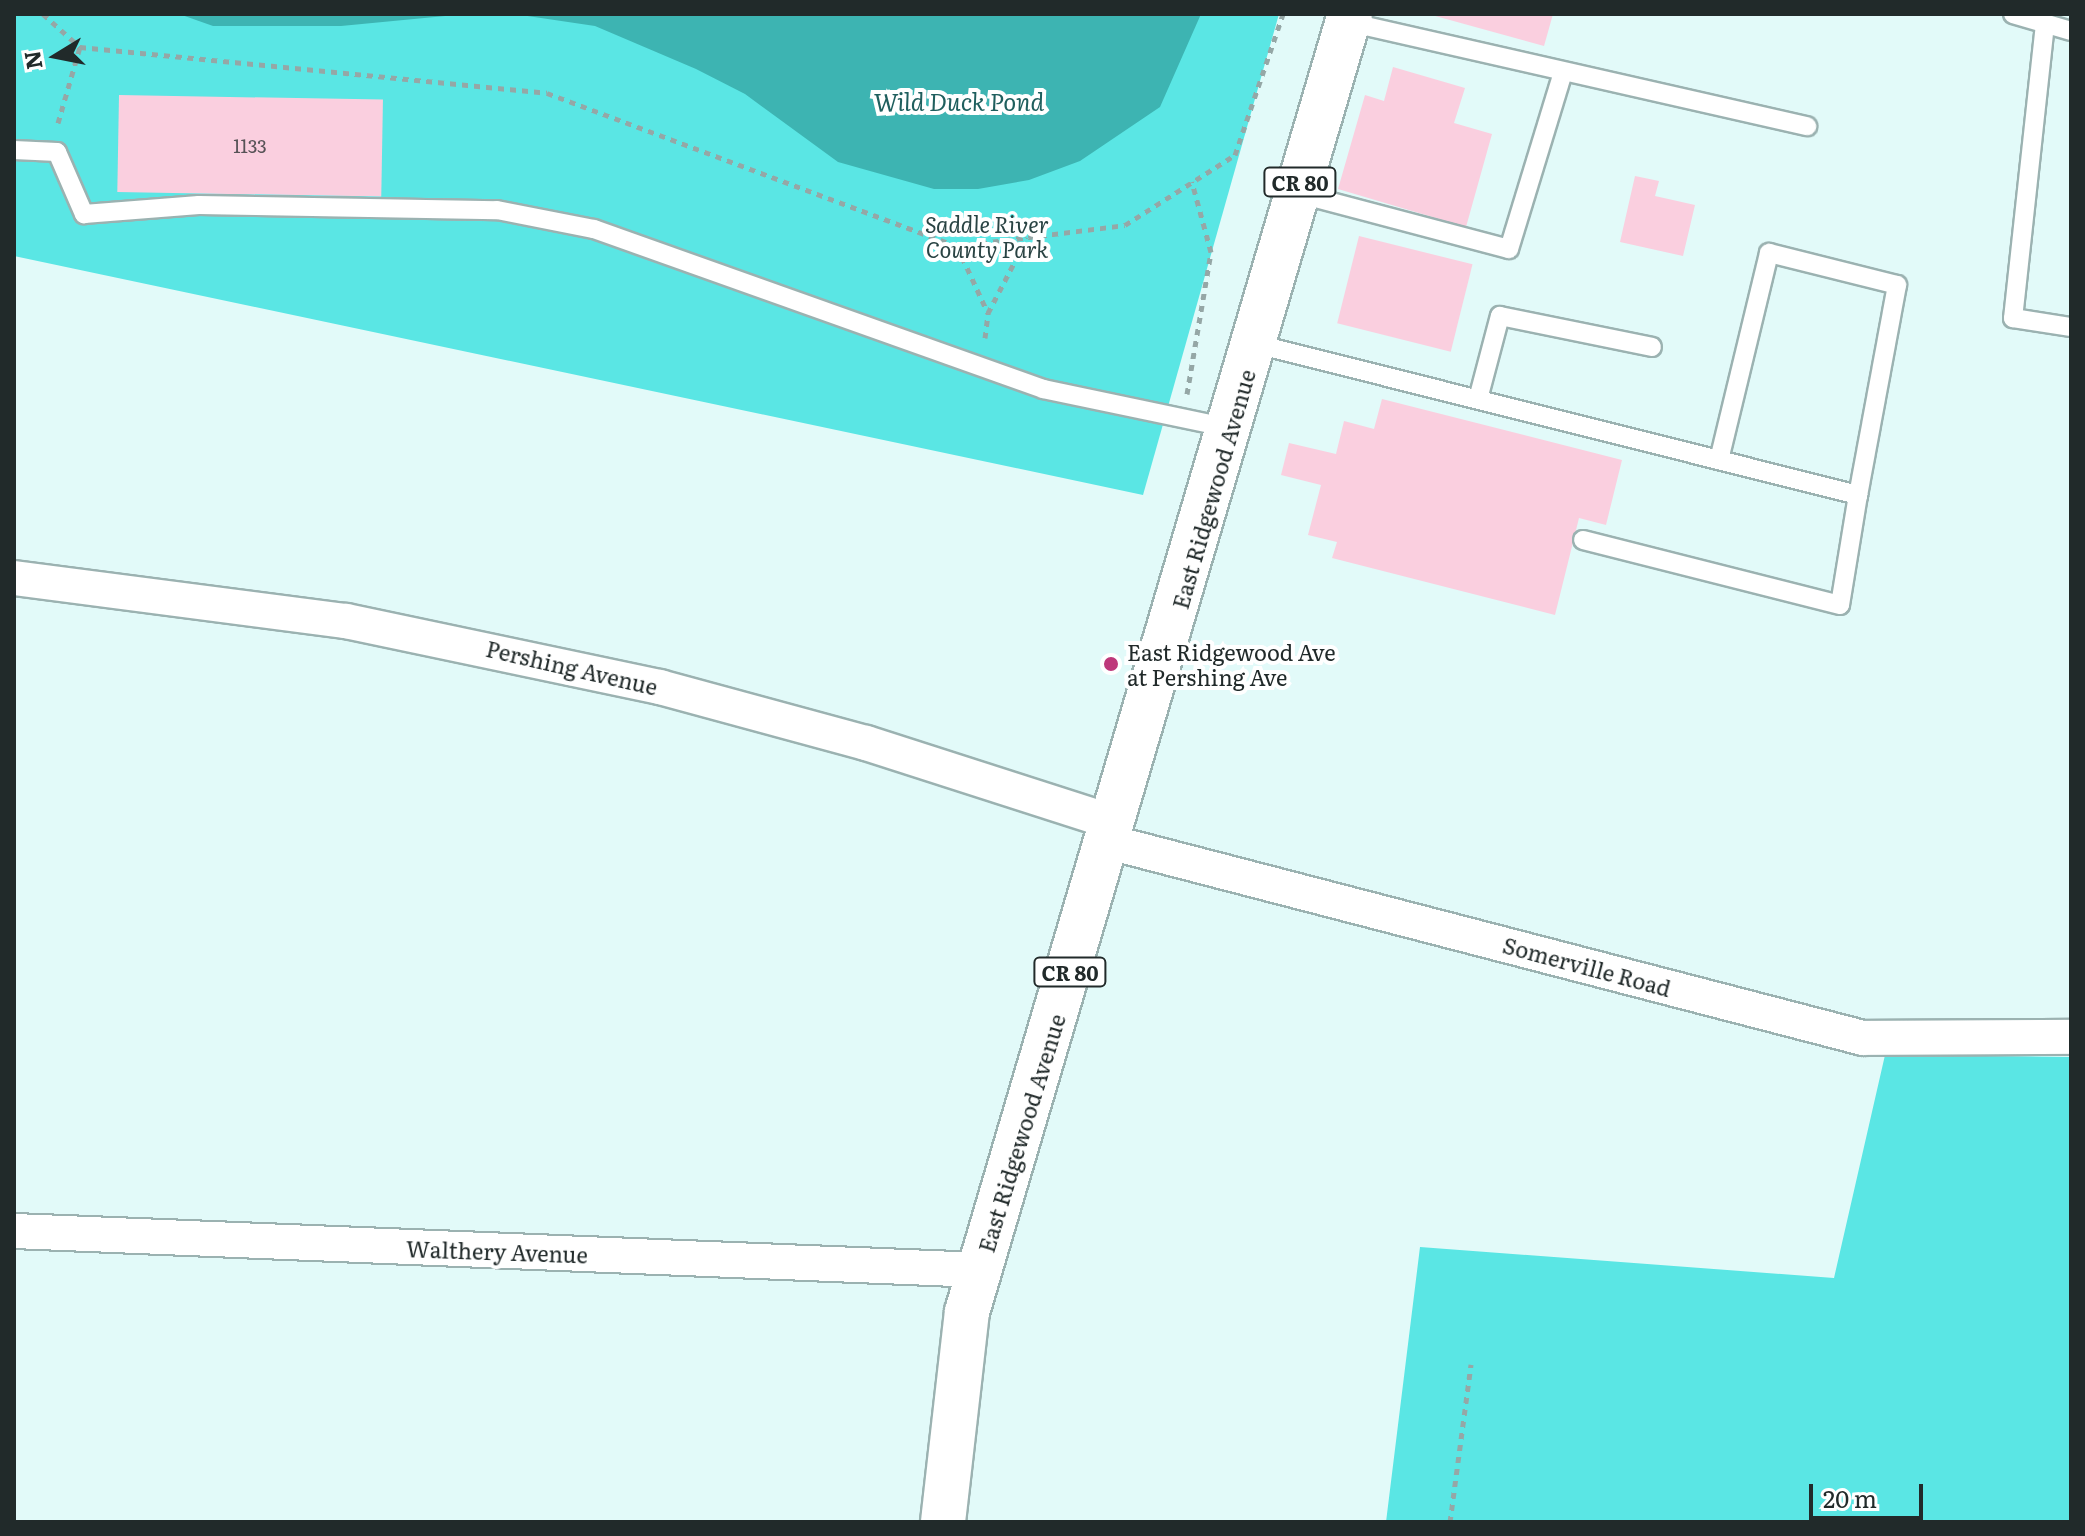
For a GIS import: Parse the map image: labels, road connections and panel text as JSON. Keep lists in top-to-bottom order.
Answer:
{
  "streets": {
    "main road": ["CR 80", "East Ridgewood Avenue"],
    "street": ["Pershing Avenue", "Somerville Road", "Walthery Avenue"]
  },
  "crossings": [
    ["East Ridgewood Avenue", "Pershing Avenue"],
    ["East Ridgewood Avenue", "Somerville Road"],
    ["East Ridgewood Avenue", "Walthery Avenue"],
    ["Pershing Avenue", "Somerville Road"]
  ],
  "water": ["Wild Duck Pond"],
  "parks": ["Saddle River County Park"],
  "places": ["East Ridgewood Ave at Pershing Ave"],
  "house_numbers": ["1133"],
  "scale_bar": "20 m",
  "north": "left"
}
